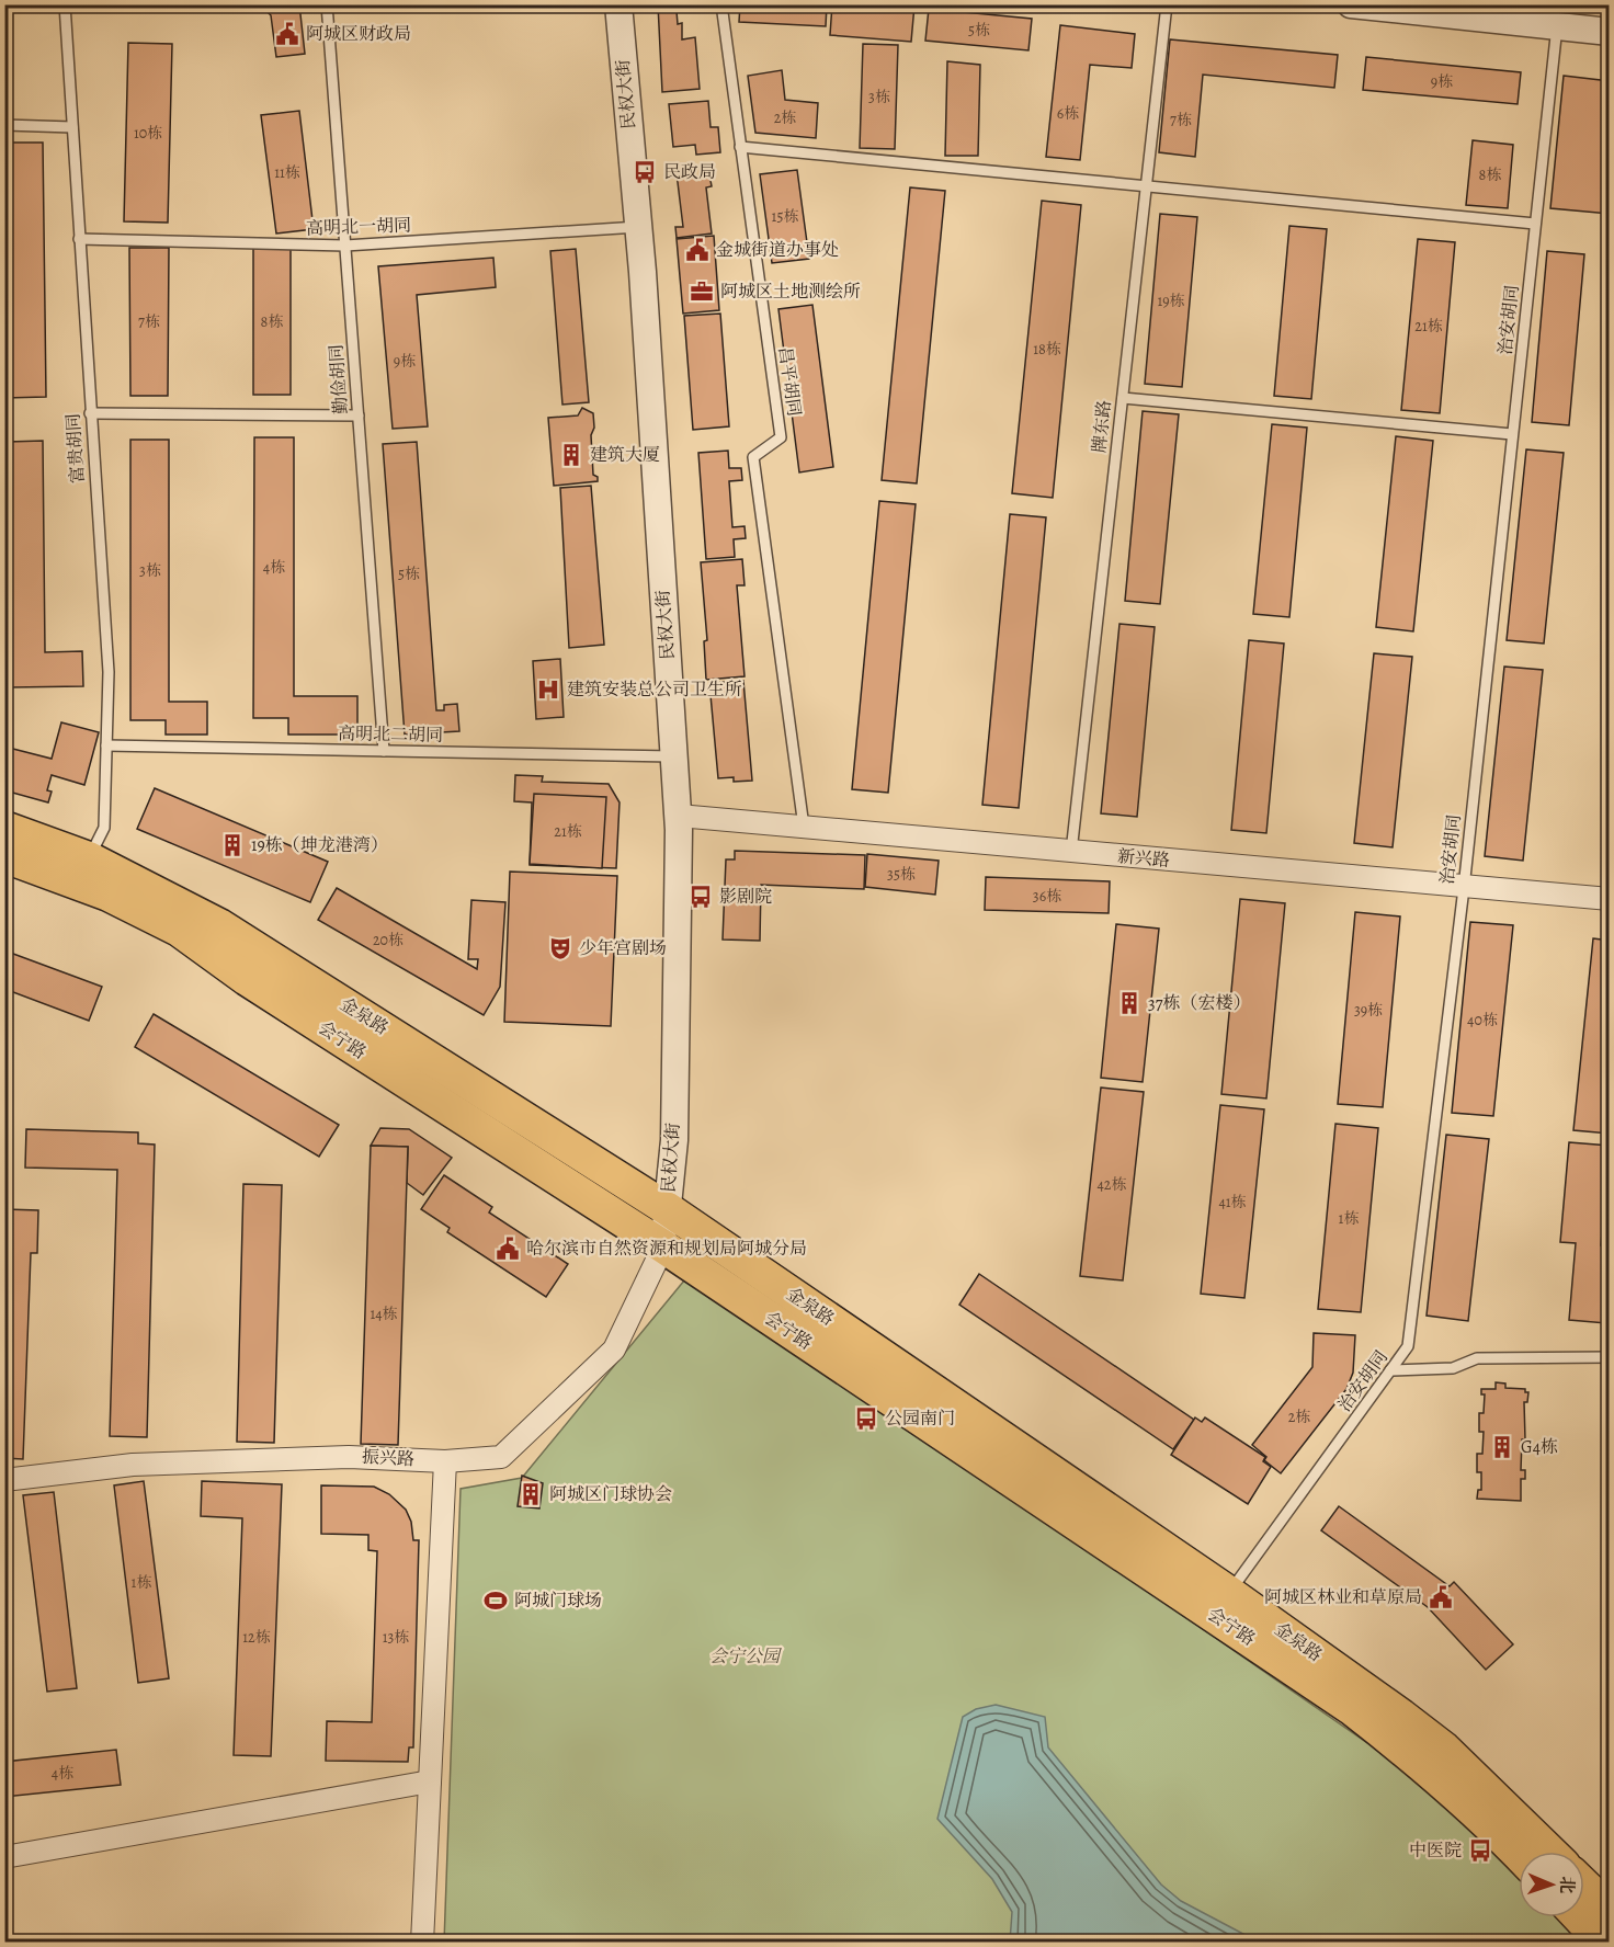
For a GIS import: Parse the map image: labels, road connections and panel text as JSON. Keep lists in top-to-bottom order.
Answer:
{
  "streets": {
    "main road": ["金泉路", "会宁路"],
    "street": ["民权大街", "新兴路", "振兴路"],
    "lane": [
      "高明北一胡同",
      "治安胡同",
      "勤俭胡同",
      "昌平胡同",
      "牌东路",
      "富贵胡同",
      "高明北二胡同"
    ]
  },
  "crossings": [
    ["民权大街", "高明北一胡同"],
    ["民权大街", "高明北二胡同"],
    ["民权大街", "新兴路"],
    ["民权大街", "金泉路"],
    ["民权大街", "会宁路"],
    ["民权大街", "振兴路"],
    ["高明北一胡同", "勤俭胡同"],
    ["高明北一胡同", "富贵胡同"],
    ["治安胡同", "新兴路"],
    ["治安胡同", "金泉路"],
    ["治安胡同", "会宁路"],
    ["勤俭胡同", "高明北二胡同"],
    ["昌平胡同", "新兴路"],
    ["牌东路", "新兴路"],
    ["富贵胡同", "高明北二胡同"],
    ["富贵胡同", "金泉路"],
    ["富贵胡同", "会宁路"],
    ["金泉路", "会宁路"],
    ["会宁路", "振兴路"]
  ],
  "parks": ["会宁公园"],
  "places": {
    "public building": [
      "阿城区财政局",
      "金城街道办事处",
      "哈尔滨市自然资源和规划局阿城分局",
      "阿城区林业和草原局"
    ],
    "bus stop": [
      "民政局",
      "影剧院",
      "公园南门",
      "中医院"
    ],
    "office": ["阿城区土地测绘所"],
    "building": [
      "建筑大厦",
      "19栋（坤龙港湾）",
      "37栋（宏楼）",
      "G4栋",
      "阿城区门球协会"
    ],
    "hospital": ["建筑安装总公司卫生所"],
    "theatre": ["少年宫剧场"],
    "sports": ["阿城门球场"]
  },
  "house_numbers": [
    "5栋",
    "9栋",
    "3栋",
    "6栋",
    "2栋",
    "7栋",
    "10栋",
    "11栋",
    "8栋",
    "15栋",
    "19栋",
    "7栋",
    "8栋",
    "21栋",
    "18栋",
    "9栋",
    "4栋",
    "3栋",
    "5栋",
    "21栋",
    "35栋",
    "36栋",
    "20栋",
    "39栋",
    "40栋",
    "42栋",
    "41栋",
    "1栋",
    "14栋",
    "2栋",
    "1栋",
    "12栋",
    "13栋",
    "4栋"
  ],
  "north": "right"
}
